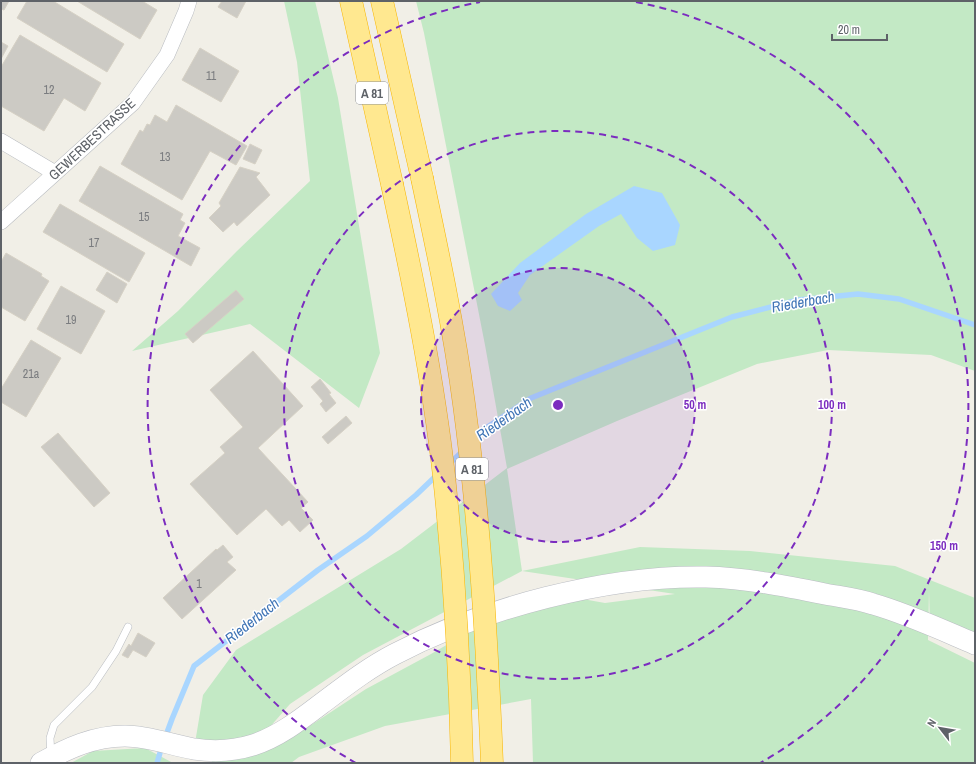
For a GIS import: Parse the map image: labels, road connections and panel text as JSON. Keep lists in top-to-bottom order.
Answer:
{
  "streets": {
    "highway": ["A 81"],
    "street": ["GEWERBESTRASSE"]
  },
  "water": ["Riederbach"],
  "house_numbers": [
    "11",
    "12",
    "13",
    "15",
    "17",
    "19",
    "21a",
    "1"
  ],
  "scale_bar": "20 m",
  "north": "top left",
  "rings": ["50 m", "100 m", "150 m"]
}
